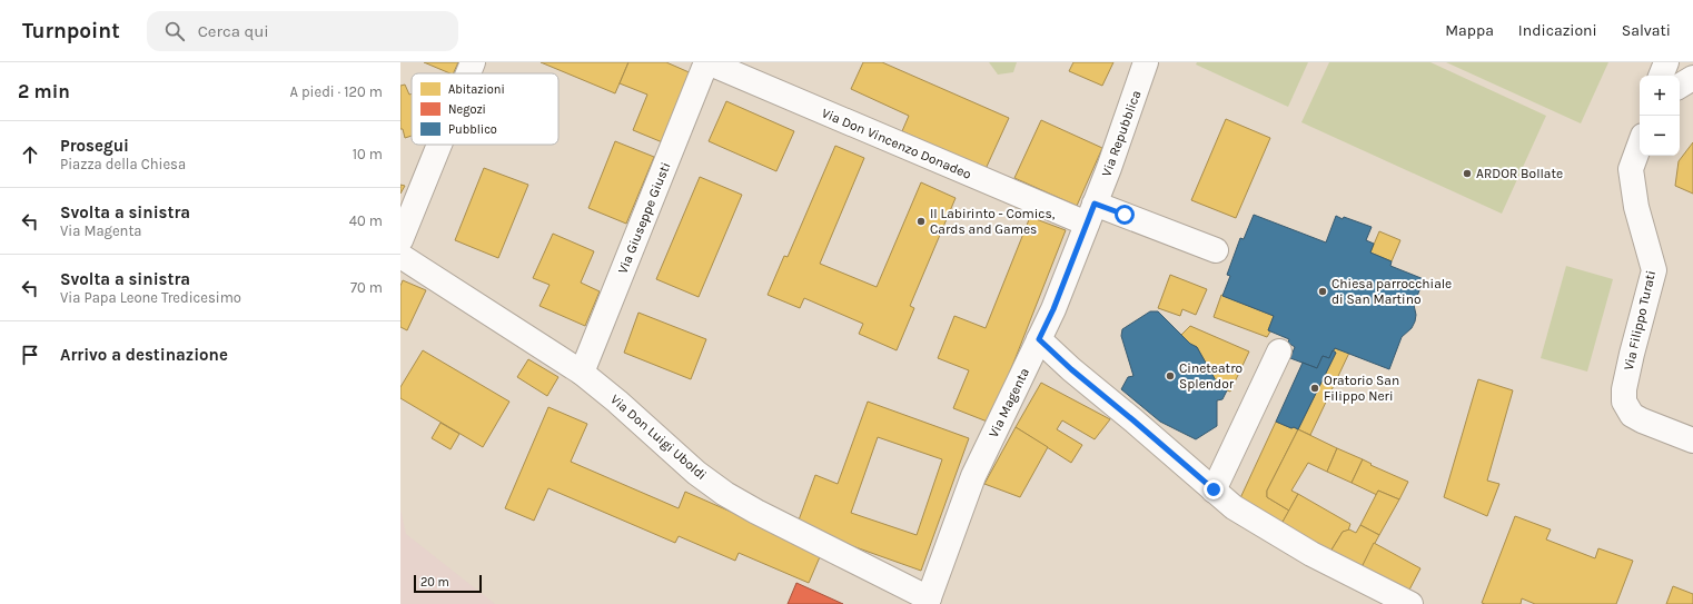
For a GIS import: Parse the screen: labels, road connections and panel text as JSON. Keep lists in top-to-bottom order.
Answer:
{
  "streets": {
    "street": [
      "Via Repubblica",
      "Via Don Vincenzo Donadeo",
      "Via Giuseppe Giusti",
      "Via Filippo Turati",
      "Via Magenta",
      "Via Don Luigi Uboldi"
    ]
  },
  "crossings": [
    ["Via Repubblica", "Via Don Vincenzo Donadeo"],
    ["Via Repubblica", "Via Magenta"],
    ["Via Don Vincenzo Donadeo", "Via Giuseppe Giusti"],
    ["Via Don Vincenzo Donadeo", "Via Magenta"],
    ["Via Giuseppe Giusti", "Via Don Luigi Uboldi"],
    ["Via Magenta", "Via Don Luigi Uboldi"]
  ],
  "places": [
    "ARDOR Bollate",
    "Il Labirinto - Comics, Cards and Games",
    "Chiesa parrocchiale di San Martino",
    "Cineteatro Splendor",
    "Oratorio San Filippo Neri"
  ],
  "legend": ["Abitazioni", "Negozi", "Pubblico"],
  "scale_bar": "20 m",
  "page": {
    "header": "Turnpoint",
    "search": "Cerca qui",
    "nav": ["Mappa", "Indicazioni", "Salvati"],
    "heading": ["2 min", "A piedi · 120 m"],
    "map_buttons": ["+", "−"],
    "list": [
      ["Prosegui", "Piazza della Chiesa", "10 m"],
      ["Svolta a sinistra", "Via Magenta", "40 m"],
      ["Svolta a sinistra", "Via Papa Leone Tredicesimo", "70 m"],
      "Arrivo a destinazione"
    ],
    "scale": "20 m"
  }
}
